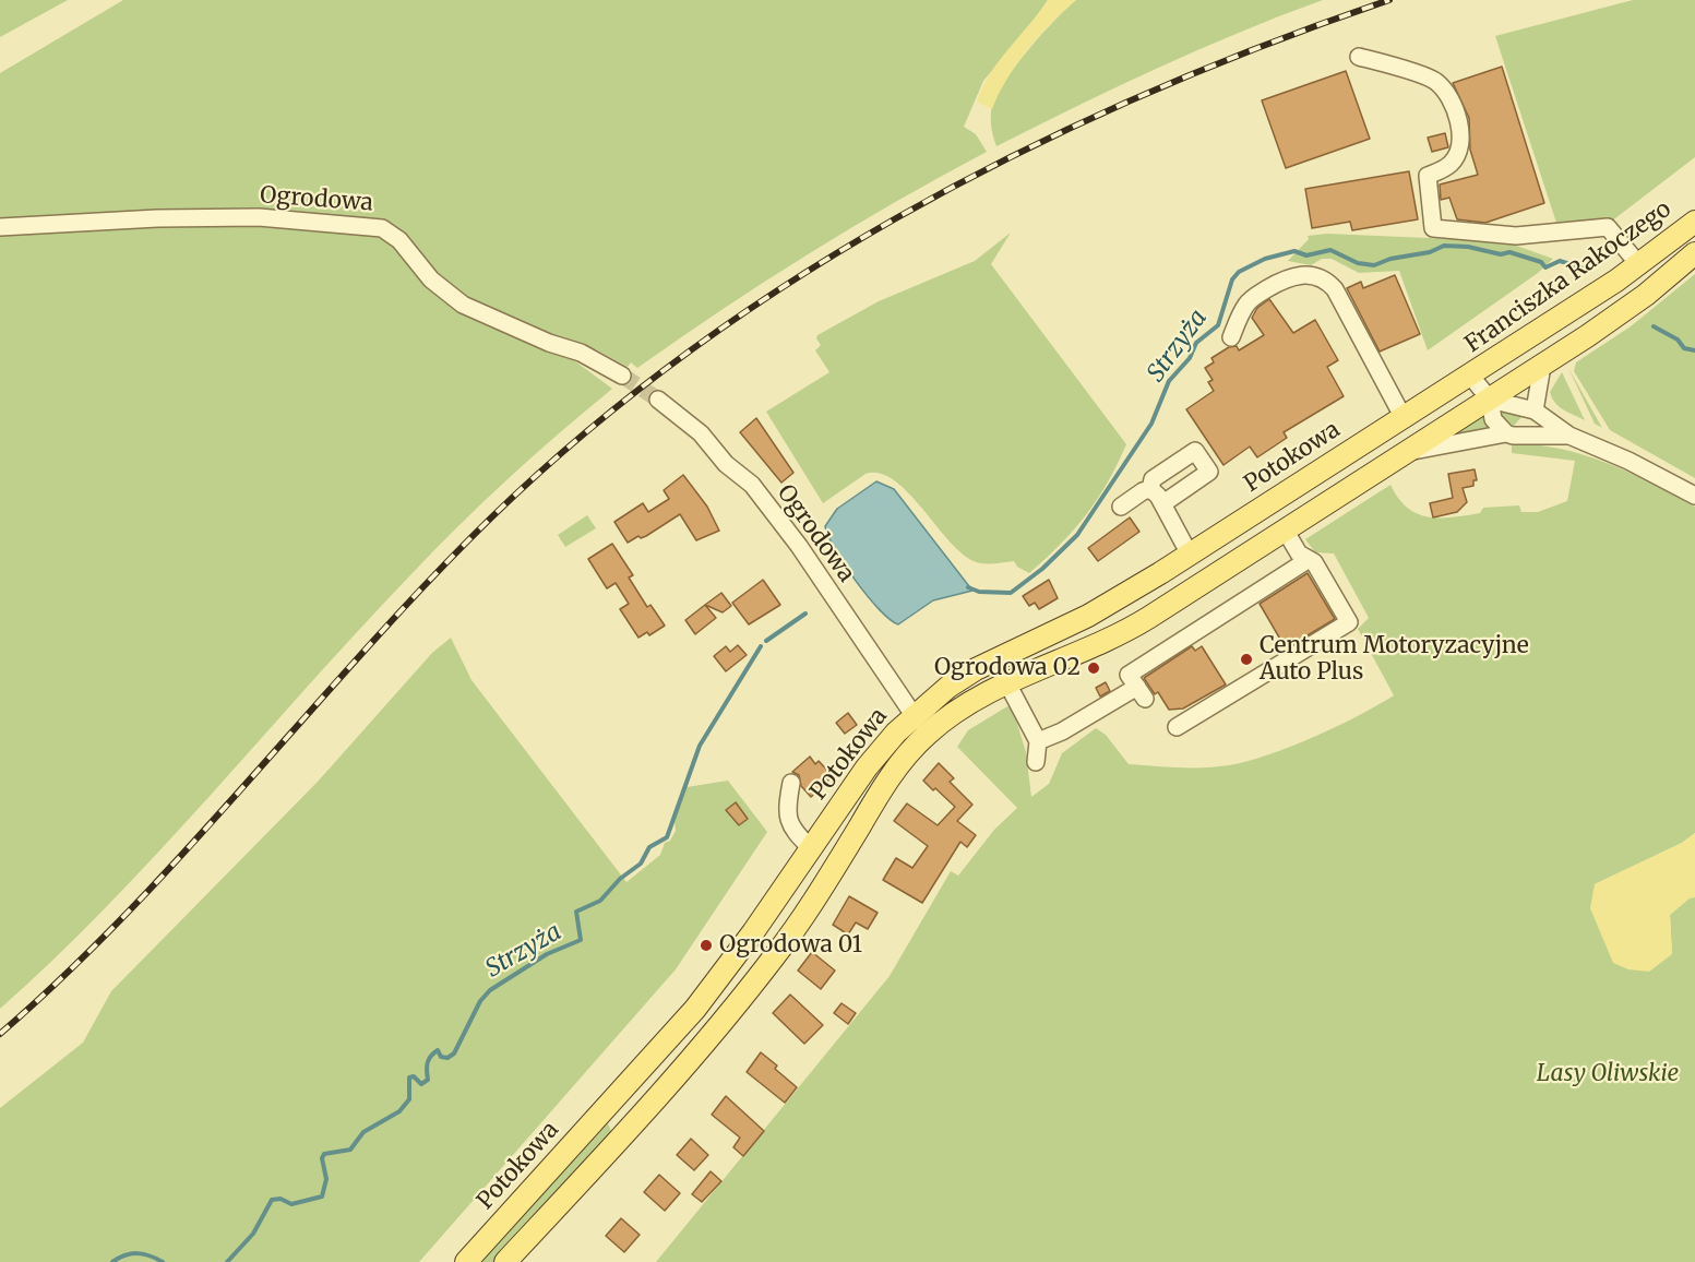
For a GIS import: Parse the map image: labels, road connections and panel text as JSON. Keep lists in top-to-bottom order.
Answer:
{
  "streets": {
    "main road": ["Franciszka Rakoczego", "Potokowa"],
    "street": ["Ogrodowa"]
  },
  "crossings": [
    ["Ogrodowa", "Potokowa"],
    ["Franciszka Rakoczego", "Potokowa"]
  ],
  "water": ["Strzyża"],
  "parks": ["Lasy Oliwskie"],
  "places": ["Centrum Motoryzacyjne Auto Plus", "Ogrodowa 02", "Ogrodowa 01"]
}
